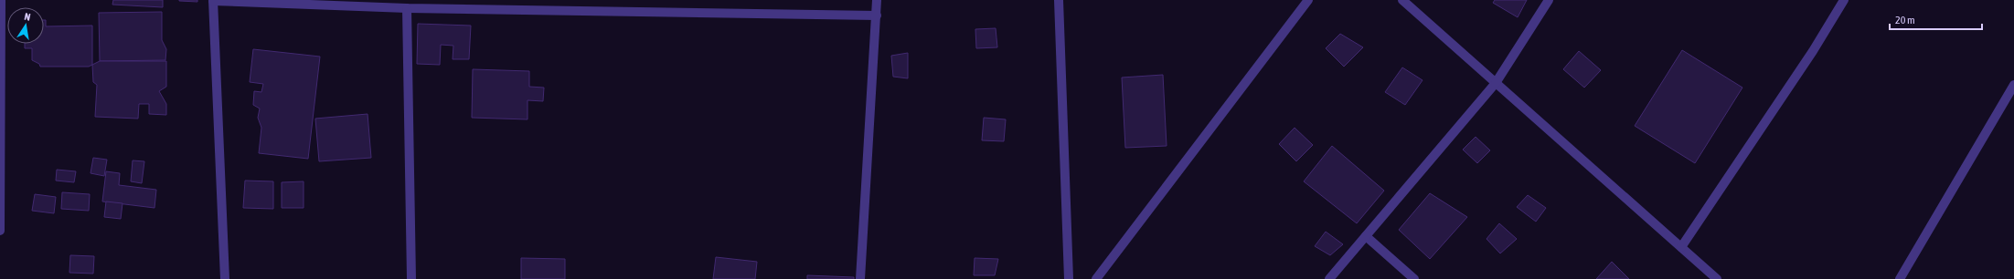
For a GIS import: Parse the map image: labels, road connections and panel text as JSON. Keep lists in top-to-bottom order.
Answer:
{
  "scale_bar": "20 m",
  "north": "top"
}
